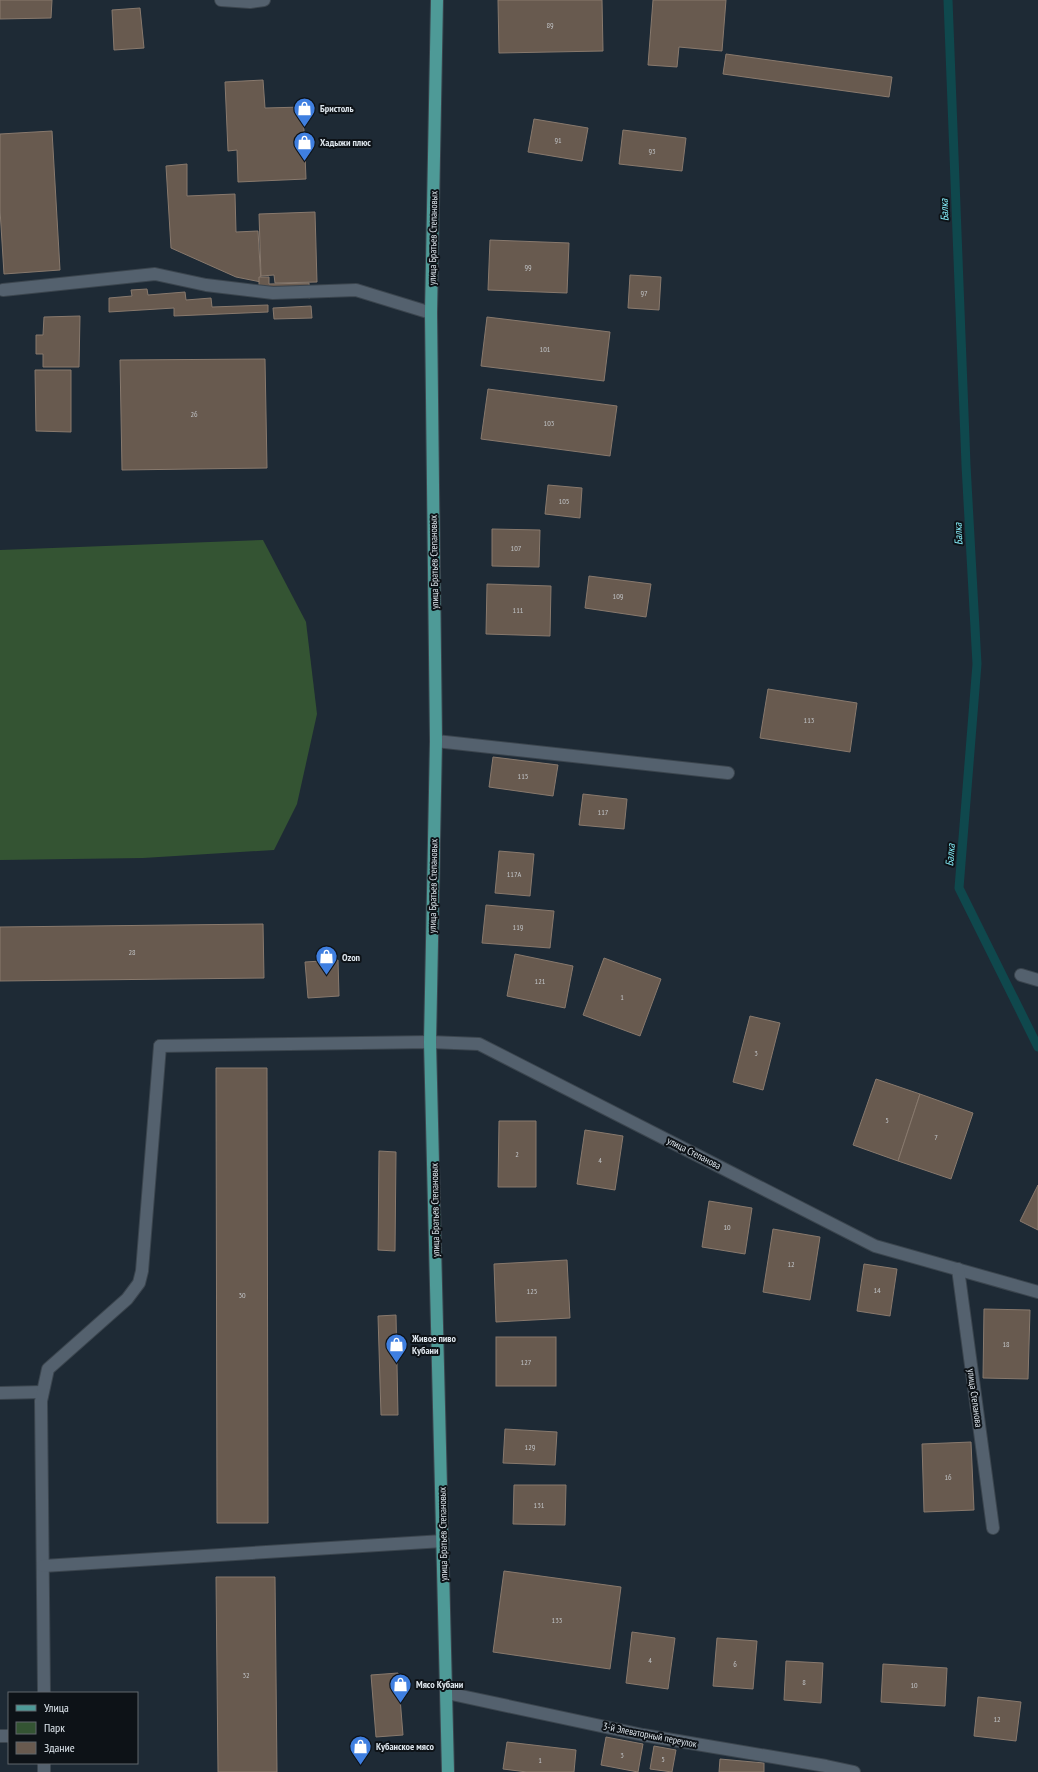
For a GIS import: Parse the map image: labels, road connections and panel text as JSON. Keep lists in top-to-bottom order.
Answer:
{
  "streets": {
    "main road": ["улица Братьев Степановых"],
    "street": ["улица Степанова", "3-й Элеваторный переулок"]
  },
  "crossings": [
    ["улица Братьев Степановых", "улица Степанова"],
    ["улица Братьев Степановых", "3-й Элеваторный переулок"]
  ],
  "water": ["Балка"],
  "places": {
    "shop": [
      "Бристоль",
      "Хадыжи плюс",
      "Ozon",
      "Живое пиво Кубани",
      "Мясо Кубани",
      "Кубанское мясо"
    ]
  },
  "house_numbers": [
    "89",
    "91",
    "93",
    "99",
    "97",
    "101",
    "26",
    "103",
    "105",
    "107",
    "109",
    "111",
    "113",
    "115",
    "117",
    "117А",
    "119",
    "28",
    "121",
    "1",
    "3",
    "5",
    "7",
    "2",
    "4",
    "10",
    "12",
    "14",
    "125",
    "30",
    "18",
    "127",
    "129",
    "16",
    "131",
    "133",
    "4",
    "6",
    "32",
    "8",
    "10",
    "12",
    "3",
    "5",
    "1"
  ],
  "legend": ["Улица", "Парк", "Здание"]
}
